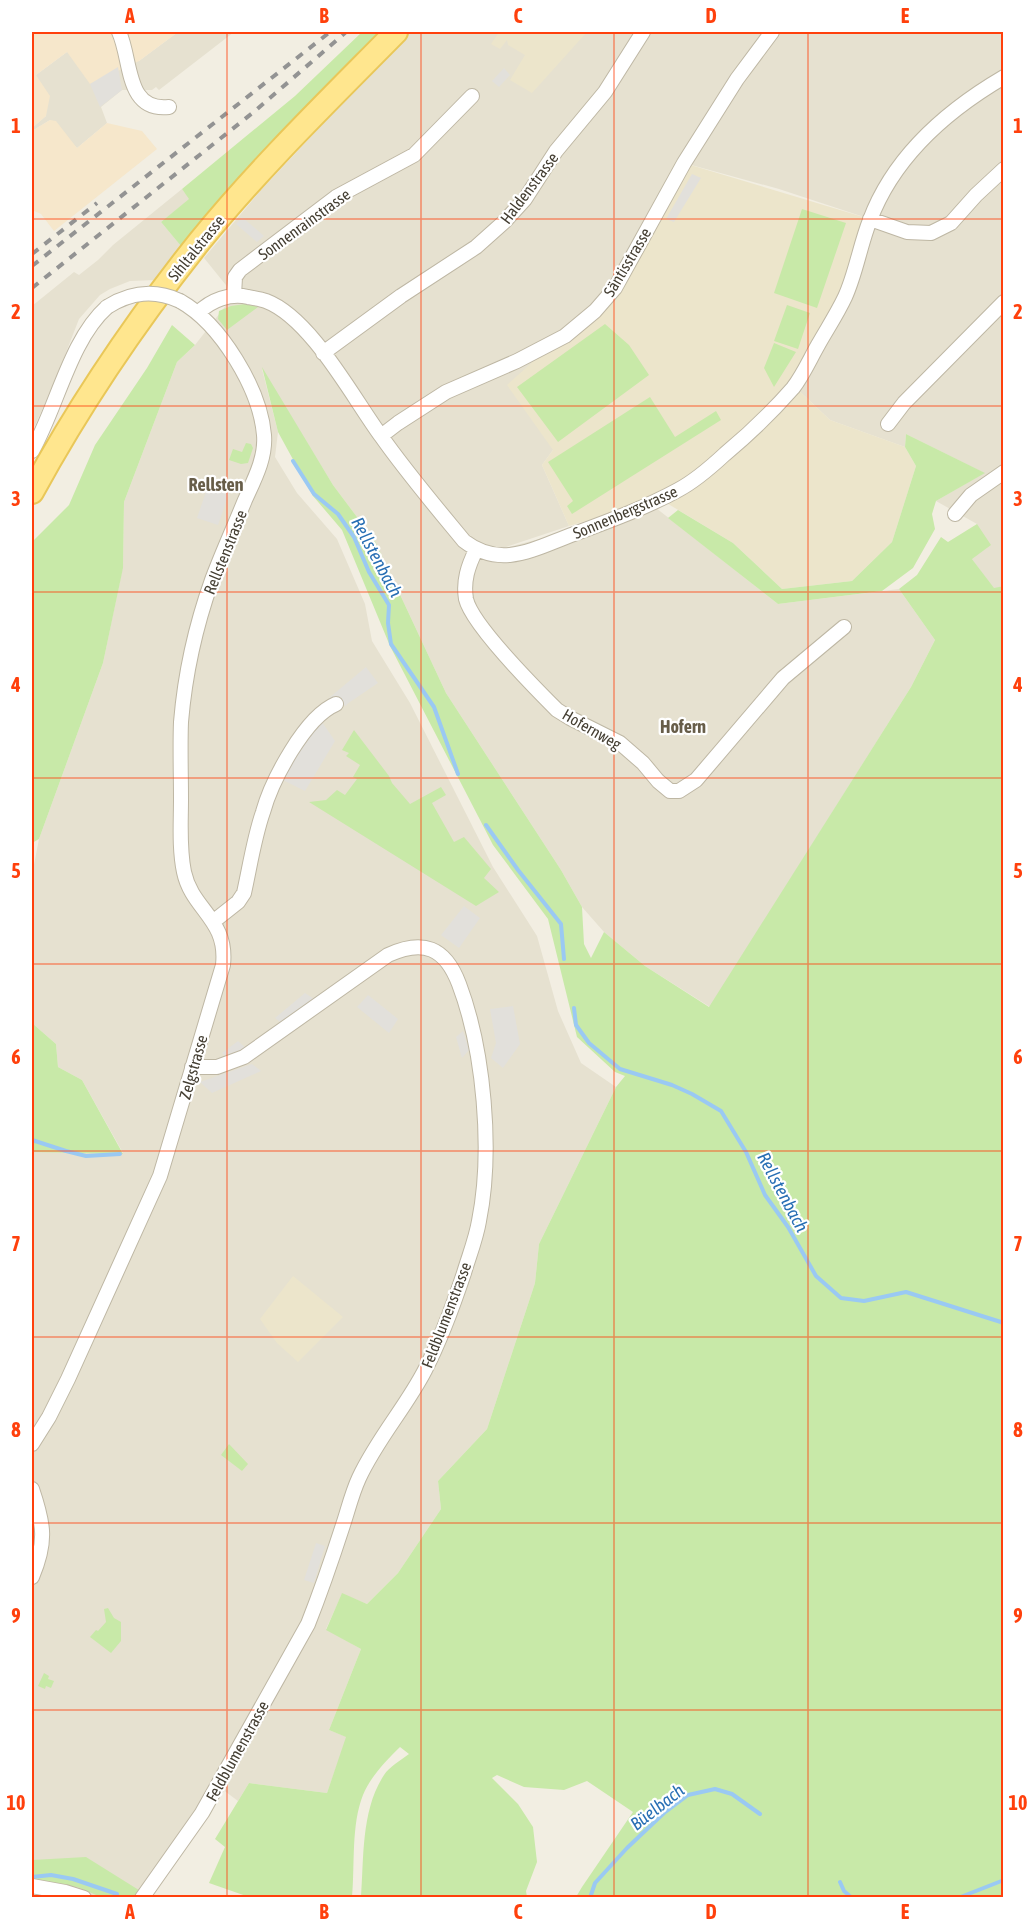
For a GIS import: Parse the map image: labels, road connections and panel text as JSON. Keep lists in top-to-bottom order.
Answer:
{
  "streets": {
    "main road": ["Sihltalstrasse"],
    "street": [
      "Haldenstrasse",
      "Sonnenrainstrasse",
      "Säntisstrasse",
      "Sonnenbergstrasse",
      "Rellstenstrasse",
      "Hofernweg",
      "Zelgstrasse",
      "Feldblumenstrasse"
    ]
  },
  "crossings": [
    ["Sonnenbergstrasse", "Hofernweg"],
    ["Rellstenstrasse", "Zelgstrasse"],
    ["Zelgstrasse", "Feldblumenstrasse"]
  ],
  "districts": ["Rellsten", "Hofern"],
  "water": ["Rellstenbach", "Büelbach"],
  "grid": {
    "columns": [
      "A",
      "B",
      "C",
      "D",
      "E"
    ],
    "rows": [
      "1",
      "2",
      "3",
      "4",
      "5",
      "6",
      "7",
      "8",
      "9",
      "10"
    ]
  }
}
